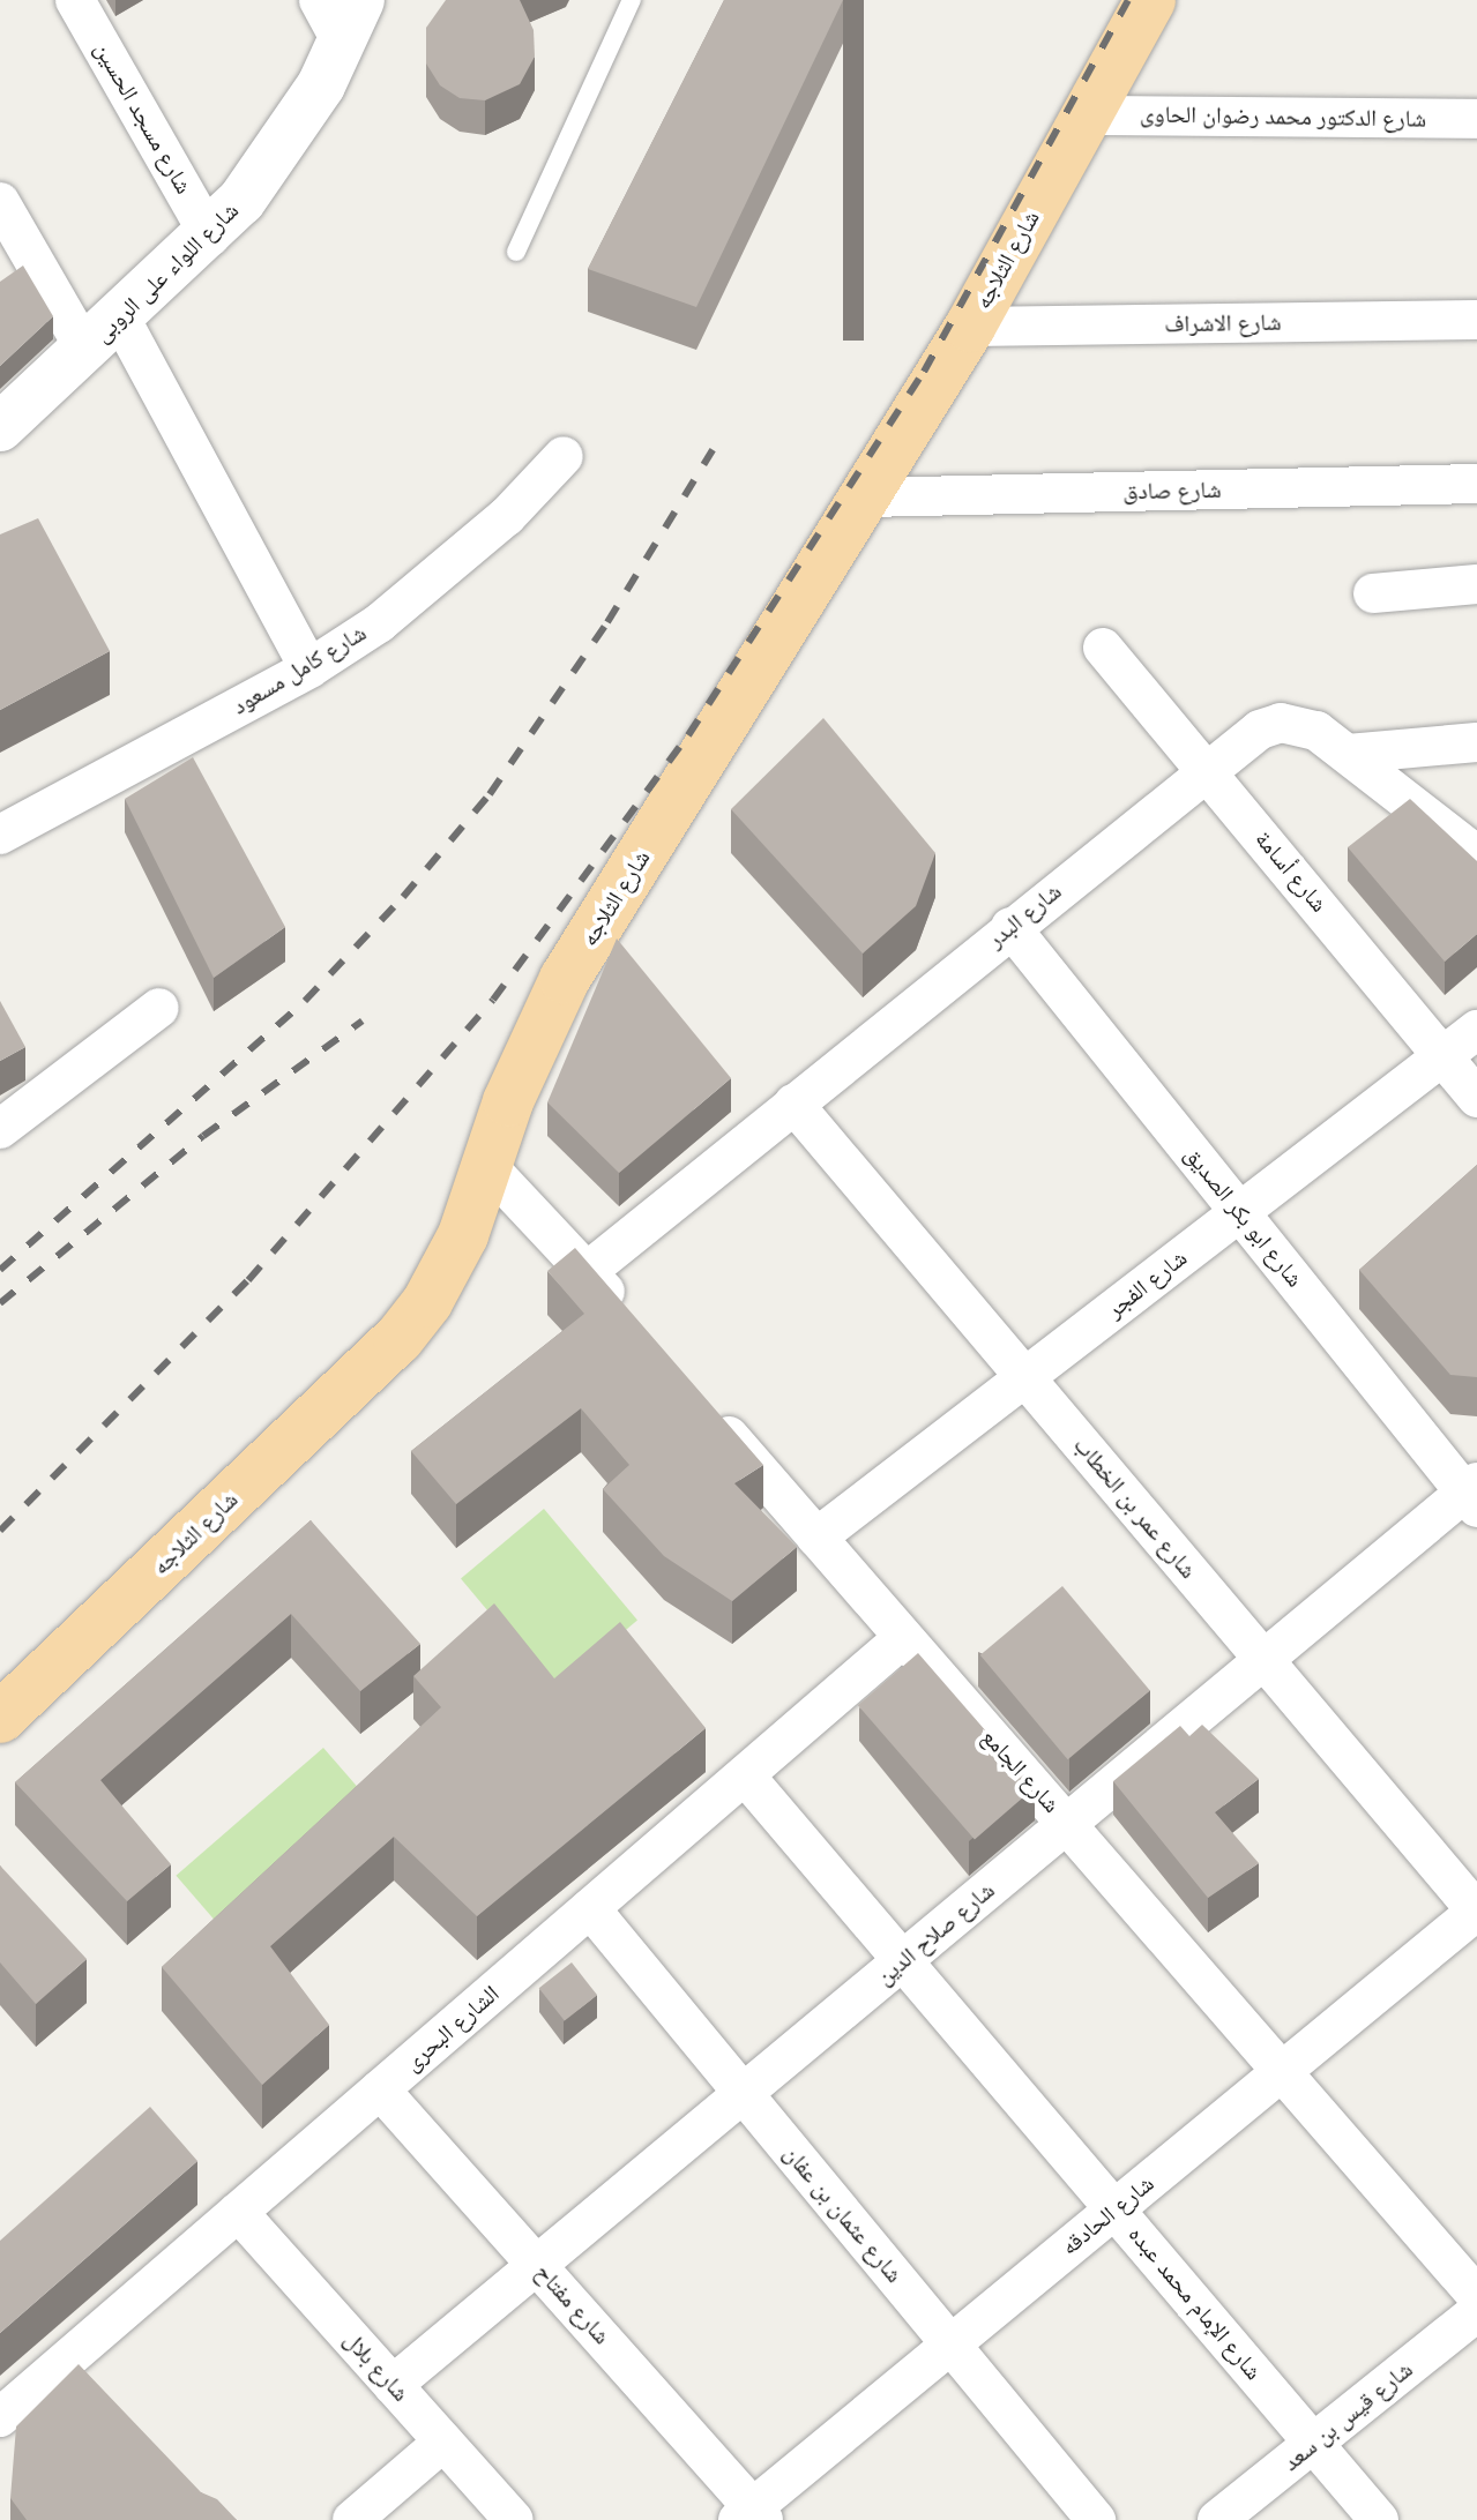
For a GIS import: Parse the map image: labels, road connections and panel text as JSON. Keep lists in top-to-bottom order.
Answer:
{
  "streets": {
    "main road": ["شارع الثلاجه"],
    "street": [
      "شارع الدكتور محمد رضوان الحاوى",
      "شارع مسجد الحسين",
      "شارع اللواء على الروبى",
      "شارع الاشراف",
      "شارع صادق",
      "شارع كامل مسعود",
      "شارع أسامة",
      "شارع البدر",
      "شارع ابو بكر الصديق",
      "شارع الفجر",
      "شارع عمر بن الخطاب",
      "شارع الجامع",
      "شارع صلاح الدين",
      "الشارع البحرى",
      "شارع عثمان بن عفان",
      "شارع الحادقه",
      "شارع الإمام محمد عبده",
      "شارع مفتاح",
      "شارع بلال",
      "شارع قيس بن سعد"
    ]
  },
  "crossings": [
    ["شارع الدكتور محمد رضوان الحاوى", "شارع الثلاجه"],
    ["شارع مسجد الحسين", "شارع اللواء على الروبى"],
    ["شارع الثلاجه", "شارع الاشراف"],
    ["شارع الثلاجه", "شارع صادق"],
    ["شارع أسامة", "شارع البدر"],
    ["شارع أسامة", "شارع الفجر"],
    ["شارع البدر", "شارع ابو بكر الصديق"],
    ["شارع البدر", "شارع عمر بن الخطاب"],
    ["شارع ابو بكر الصديق", "شارع الفجر"],
    ["شارع ابو بكر الصديق", "شارع صلاح الدين"],
    ["شارع الفجر", "شارع عمر بن الخطاب"],
    ["شارع الفجر", "شارع الجامع"],
    ["شارع عمر بن الخطاب", "شارع صلاح الدين"],
    ["شارع عمر بن الخطاب", "شارع الحادقه"],
    ["شارع الجامع", "شارع صلاح الدين"],
    ["شارع الجامع", "الشارع البحرى"],
    ["شارع الجامع", "شارع الحادقه"],
    ["شارع صلاح الدين", "شارع عثمان بن عفان"],
    ["شارع صلاح الدين", "شارع الإمام محمد عبده"],
    ["شارع صلاح الدين", "شارع مفتاح"],
    ["شارع صلاح الدين", "شارع بلال"],
    ["الشارع البحرى", "شارع عثمان بن عفان"],
    ["الشارع البحرى", "شارع الإمام محمد عبده"],
    ["الشارع البحرى", "شارع مفتاح"],
    ["الشارع البحرى", "شارع بلال"],
    ["شارع عثمان بن عفان", "شارع الحادقه"],
    ["شارع الحادقه", "شارع الإمام محمد عبده"],
    ["شارع الحادقه", "شارع مفتاح"],
    ["شارع الإمام محمد عبده", "شارع قيس بن سعد"]
  ]
}
